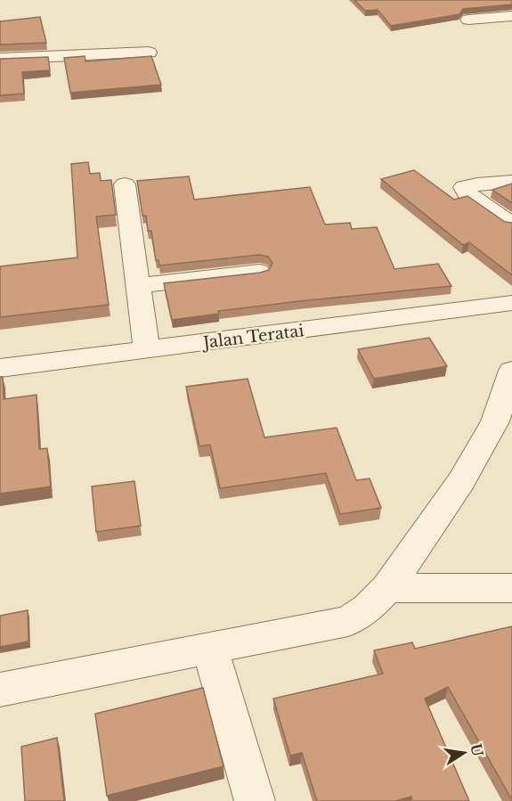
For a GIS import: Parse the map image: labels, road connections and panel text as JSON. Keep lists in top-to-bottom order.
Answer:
{
  "streets": {
    "street": ["Jalan Teratai"]
  },
  "north": "right"
}
